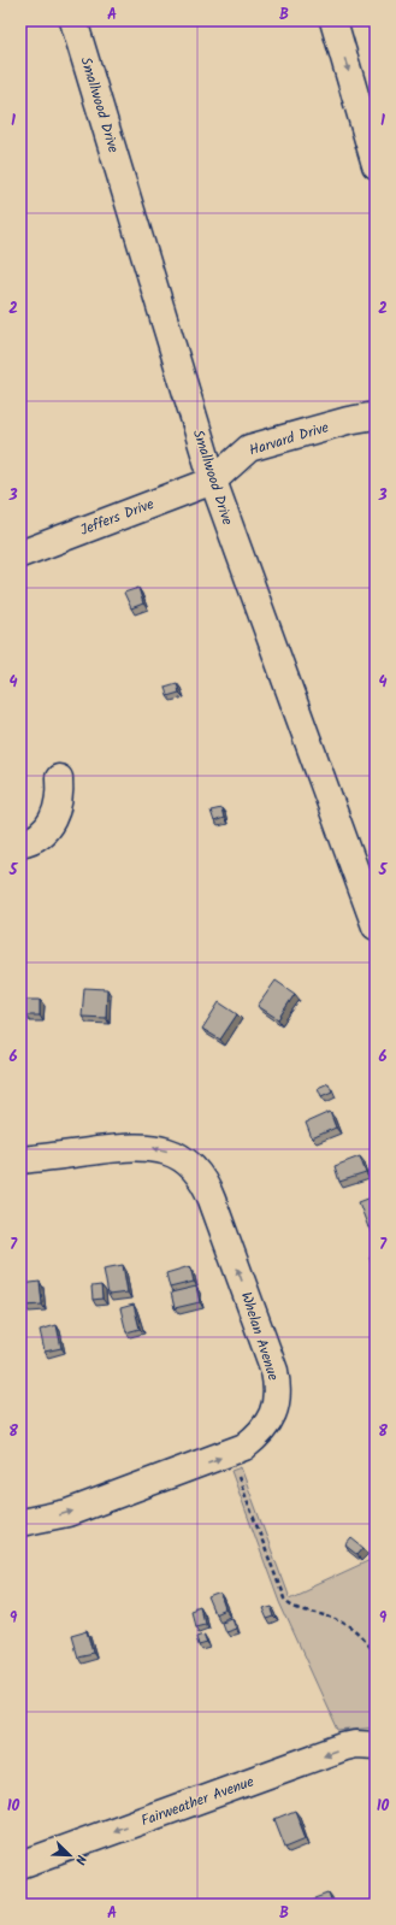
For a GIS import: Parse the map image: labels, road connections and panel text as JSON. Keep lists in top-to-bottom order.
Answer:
{
  "streets": {
    "street": [
      "Smallwood Drive",
      "Harvard Drive",
      "Jeffers Drive",
      "Whelan Avenue",
      "Fairweather Avenue"
    ]
  },
  "crossings": [
    ["Smallwood Drive", "Harvard Drive"],
    ["Smallwood Drive", "Jeffers Drive"],
    ["Harvard Drive", "Jeffers Drive"]
  ],
  "one_way": ["Fairweather Avenue"],
  "north": "bottom right",
  "grid": {
    "columns": ["A", "B"],
    "rows": [
      "1",
      "2",
      "3",
      "4",
      "5",
      "6",
      "7",
      "8",
      "9",
      "10"
    ]
  }
}
